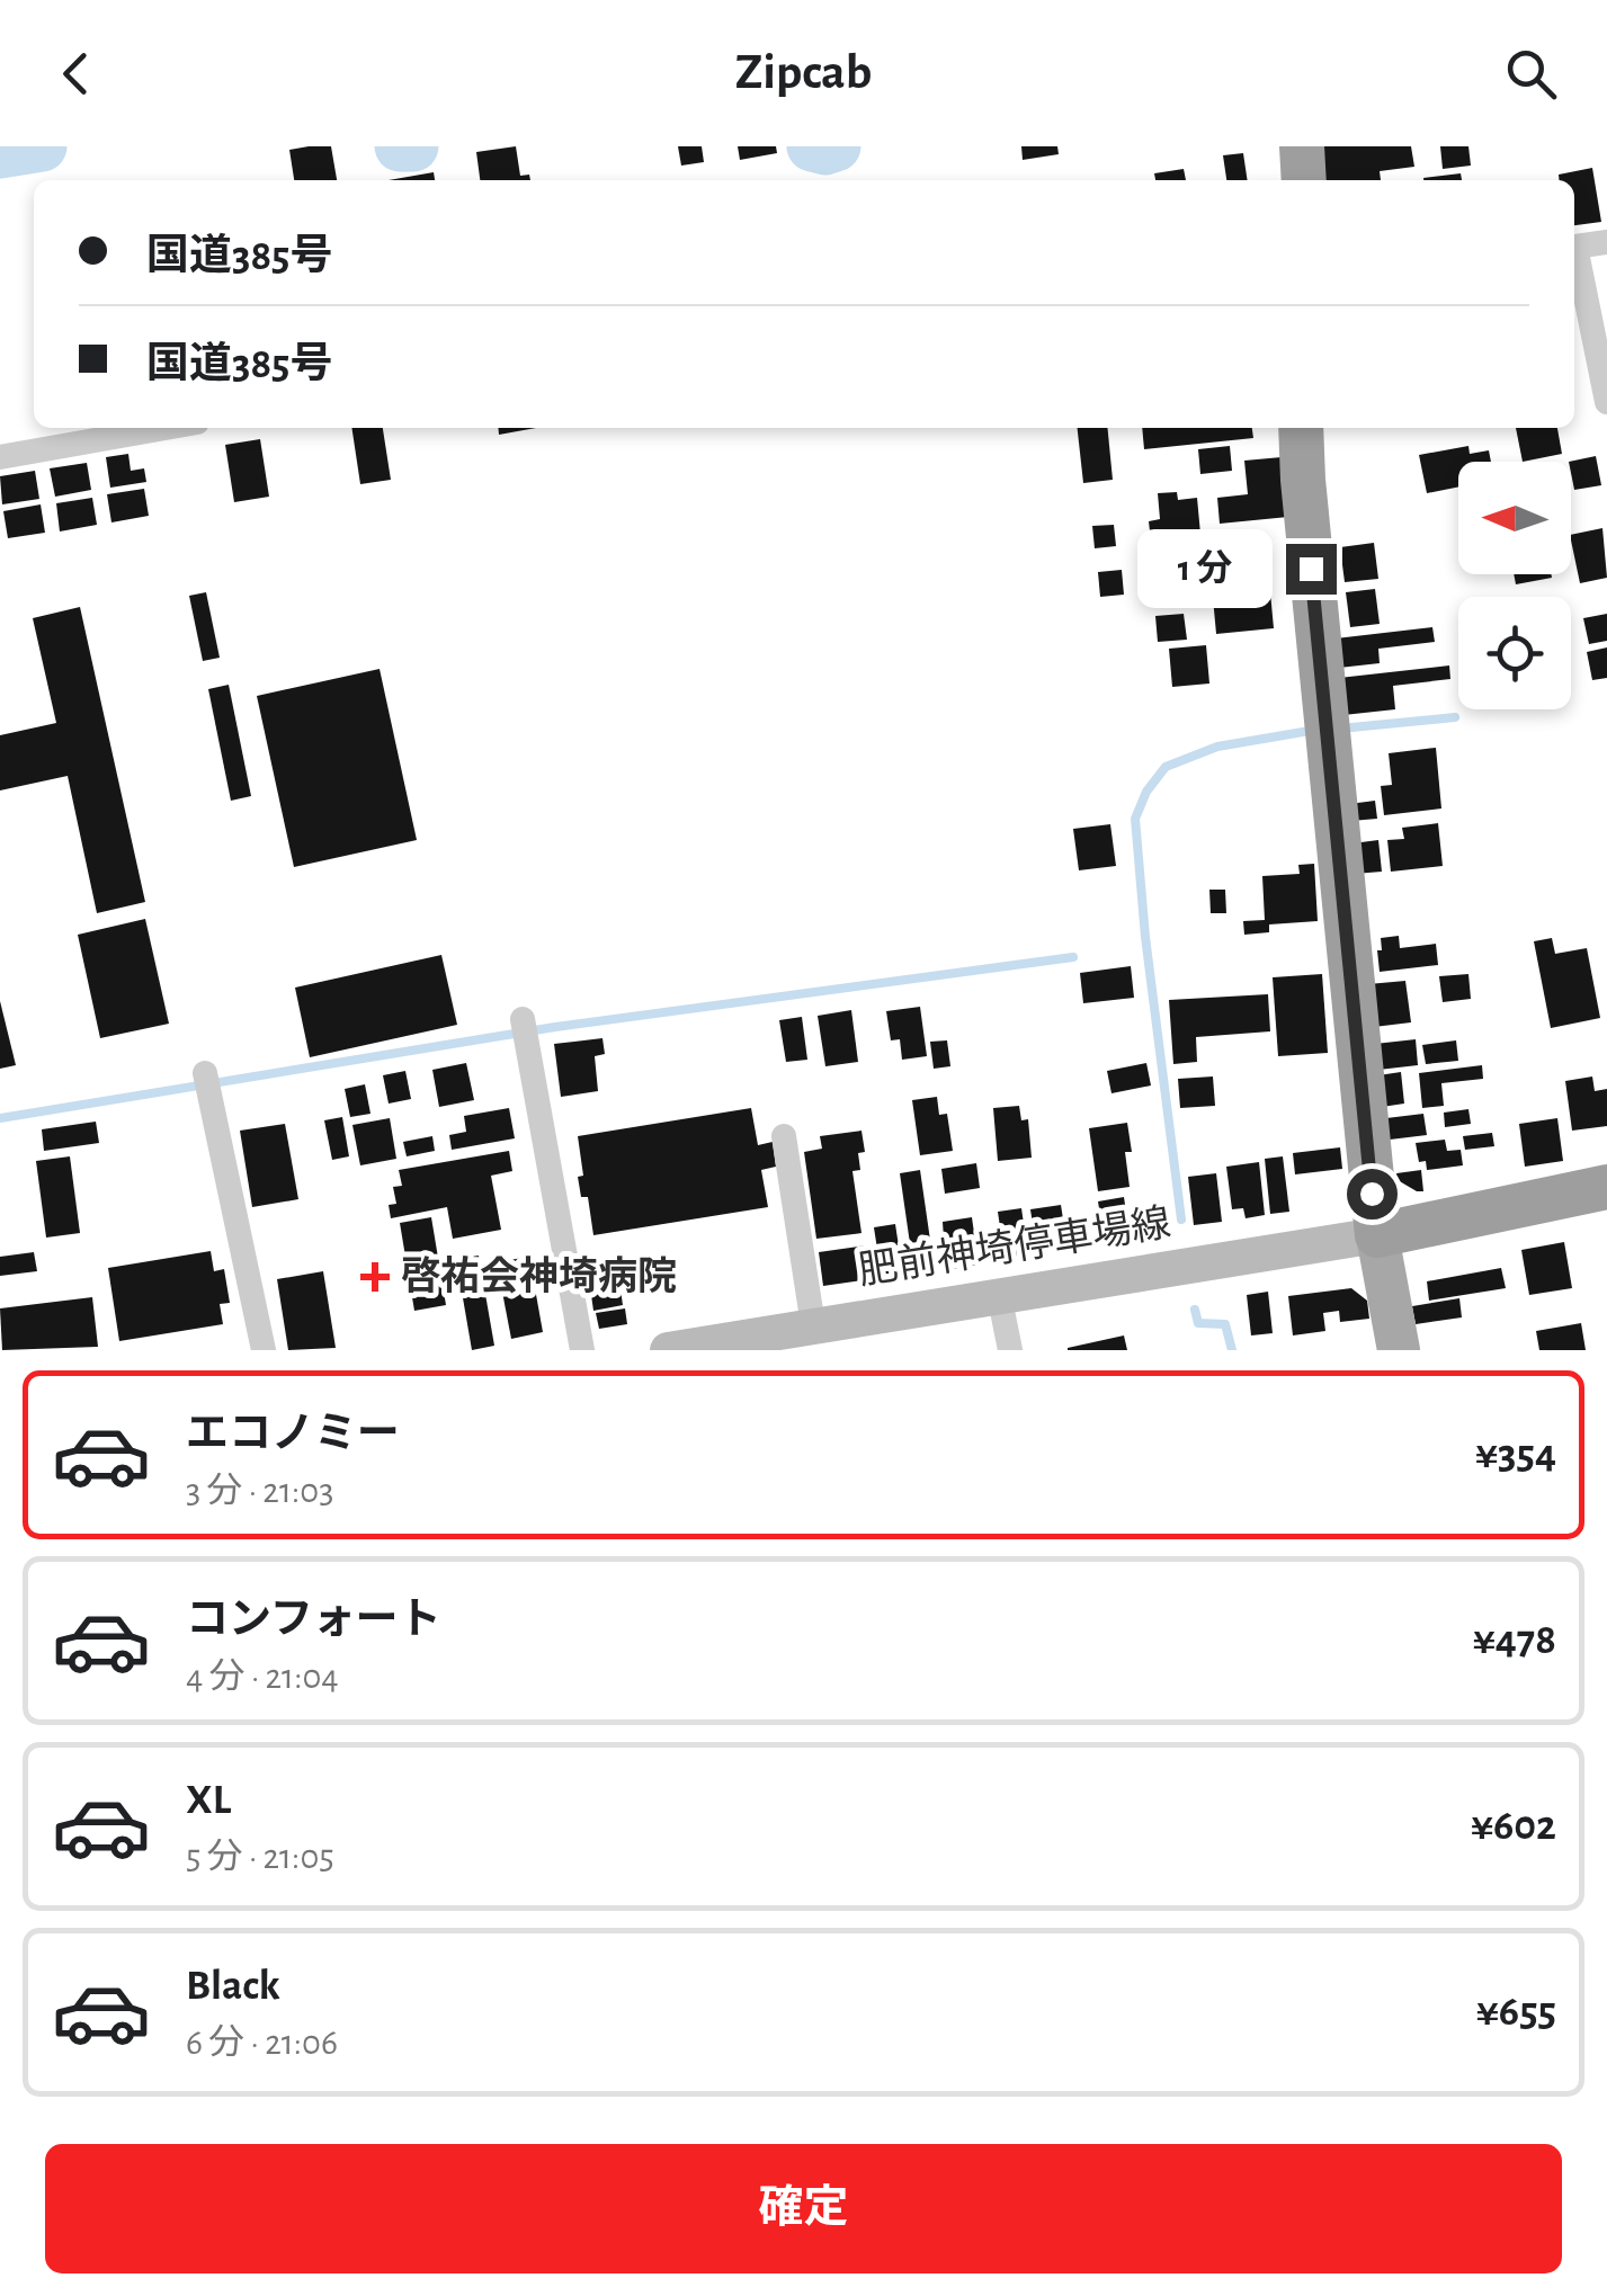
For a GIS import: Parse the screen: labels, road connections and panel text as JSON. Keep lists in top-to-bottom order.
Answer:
{
  "streets": {
    "main road": ["肥前神埼停車場線"]
  },
  "places": {
    "health": ["啓祐会神埼病院"]
  },
  "north": "left",
  "page": {
    "header": "Zipcab",
    "banner": ["国道385号", "国道385号"],
    "bubble": "1 分",
    "list": [
      {
        "name": "エコノミー",
        "note": "3 分 · 21:03",
        "value": "¥354"
      },
      {
        "name": "コンフォート",
        "note": "4 分 · 21:04",
        "value": "¥478"
      },
      {
        "name": "XL",
        "note": "5 分 · 21:05",
        "value": "¥602"
      },
      {
        "name": "Black",
        "note": "6 分 · 21:06",
        "value": "¥655"
      }
    ],
    "buttons": "確定"
  }
}
